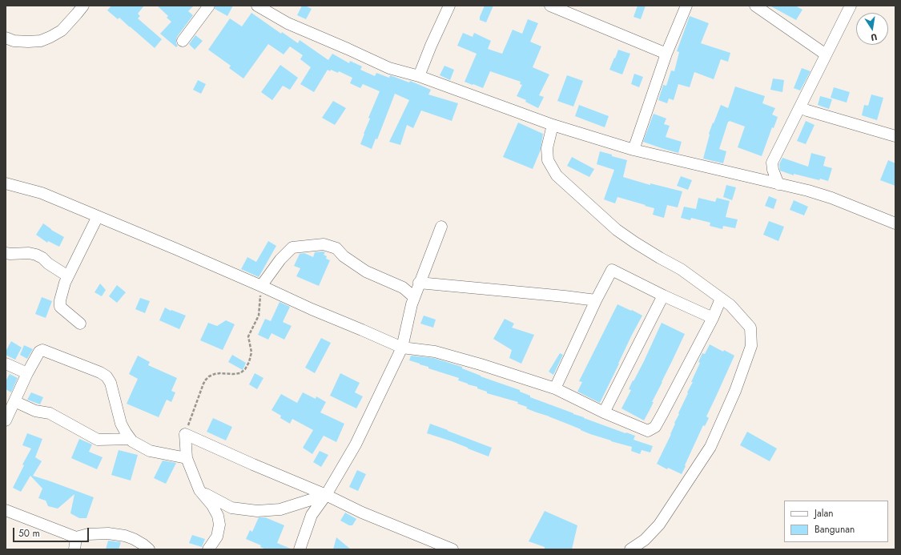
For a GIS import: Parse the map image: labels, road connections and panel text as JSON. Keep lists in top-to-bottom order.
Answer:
{
  "legend": ["Jalan", "Bangunan"],
  "scale_bar": "50 m",
  "north": "bottom"
}
